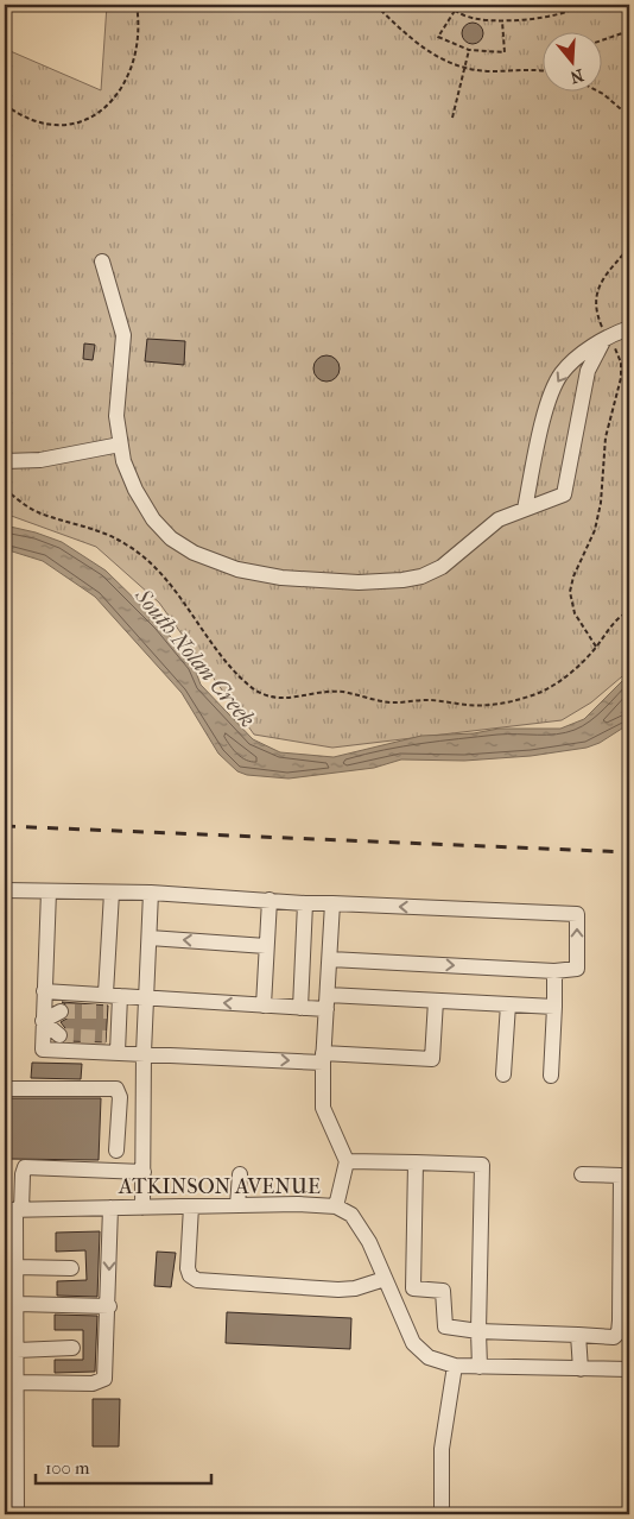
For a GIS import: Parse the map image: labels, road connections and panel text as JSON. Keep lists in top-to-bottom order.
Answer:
{
  "streets": {
    "street": ["ATKINSON AVENUE"]
  },
  "water": ["South Nolan Creek"],
  "scale_bar": "100 m",
  "north": "bottom"
}
